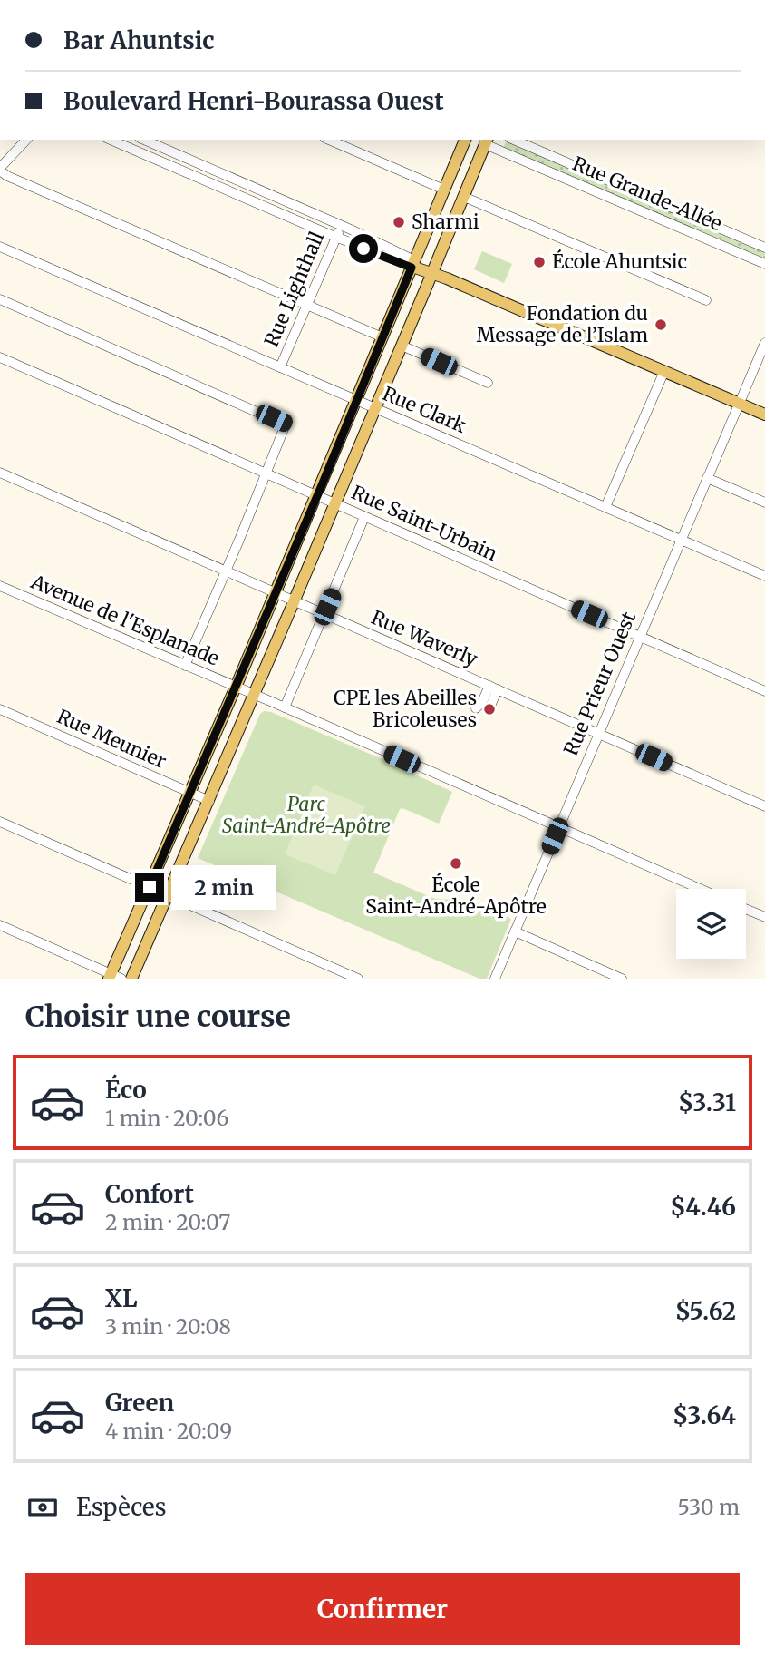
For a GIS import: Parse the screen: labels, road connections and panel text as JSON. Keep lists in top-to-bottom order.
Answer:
{
  "streets": {
    "street": [
      "Rue Grande-Allée",
      "Rue Lighthall",
      "Rue Clark",
      "Rue Saint-Urbain",
      "Avenue de l'Esplanade",
      "Rue Waverly",
      "Rue Prieur Ouest",
      "Rue Meunier"
    ]
  },
  "crossings": [
    ["Rue Lighthall", "Rue Clark"],
    ["Rue Clark", "Rue Prieur Ouest"],
    ["Rue Saint-Urbain", "Rue Prieur Ouest"],
    ["Avenue de l'Esplanade", "Rue Prieur Ouest"],
    ["Rue Waverly", "Rue Prieur Ouest"]
  ],
  "parks": ["Parc Saint-André-Apôtre"],
  "places": [
    "Sharmi",
    "École Ahuntsic",
    "Fondation du Message de l’Islam",
    "CPE les Abeilles Bricoleuses",
    "École Saint-André-Apôtre"
  ],
  "page": {
    "banner": ["Bar Ahuntsic", "Boulevard Henri-Bourassa Ouest"],
    "bubble": "2 min",
    "heading": "Choisir une course",
    "list": [
      {
        "name": "Éco",
        "note": "1 min · 20:06",
        "value": "$3.31"
      },
      {
        "name": "Confort",
        "note": "2 min · 20:07",
        "value": "$4.46"
      },
      {
        "name": "XL",
        "note": "3 min · 20:08",
        "value": "$5.62"
      },
      {
        "name": "Green",
        "note": "4 min · 20:09",
        "value": "$3.64"
      }
    ],
    "pay": ["Espèces", "530 m"],
    "buttons": "Confirmer"
  }
}
